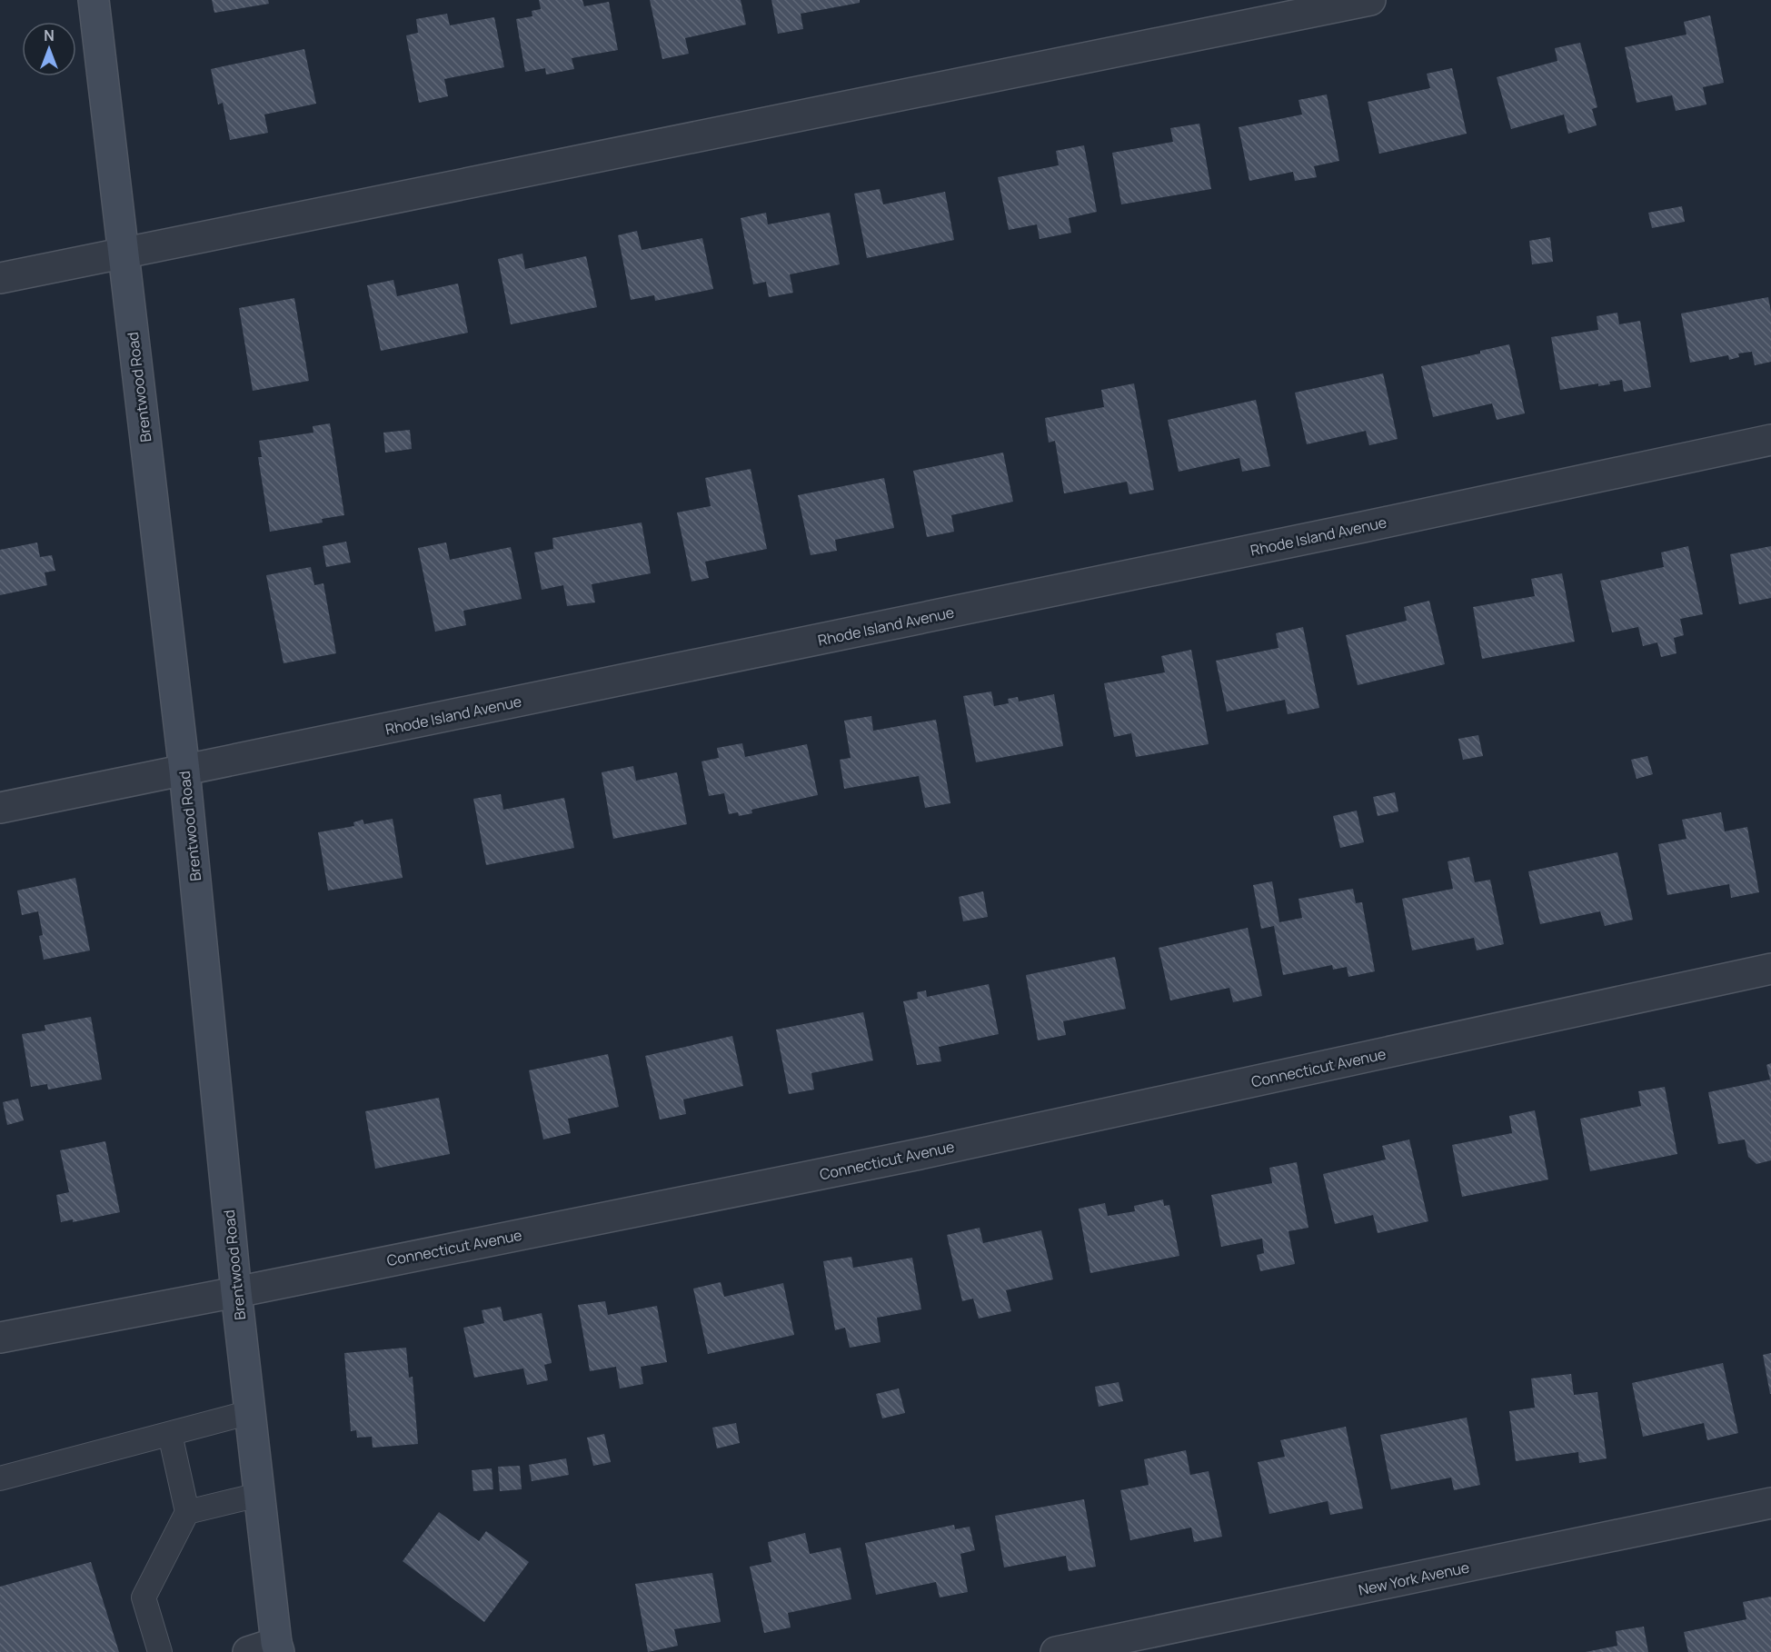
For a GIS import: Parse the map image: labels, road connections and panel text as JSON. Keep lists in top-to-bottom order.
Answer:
{
  "streets": {
    "street": [
      "Brentwood Road",
      "Rhode Island Avenue",
      "Connecticut Avenue",
      "New York Avenue"
    ]
  },
  "crossings": [
    ["Brentwood Road", "Rhode Island Avenue"],
    ["Brentwood Road", "Connecticut Avenue"]
  ],
  "north": "top"
}
